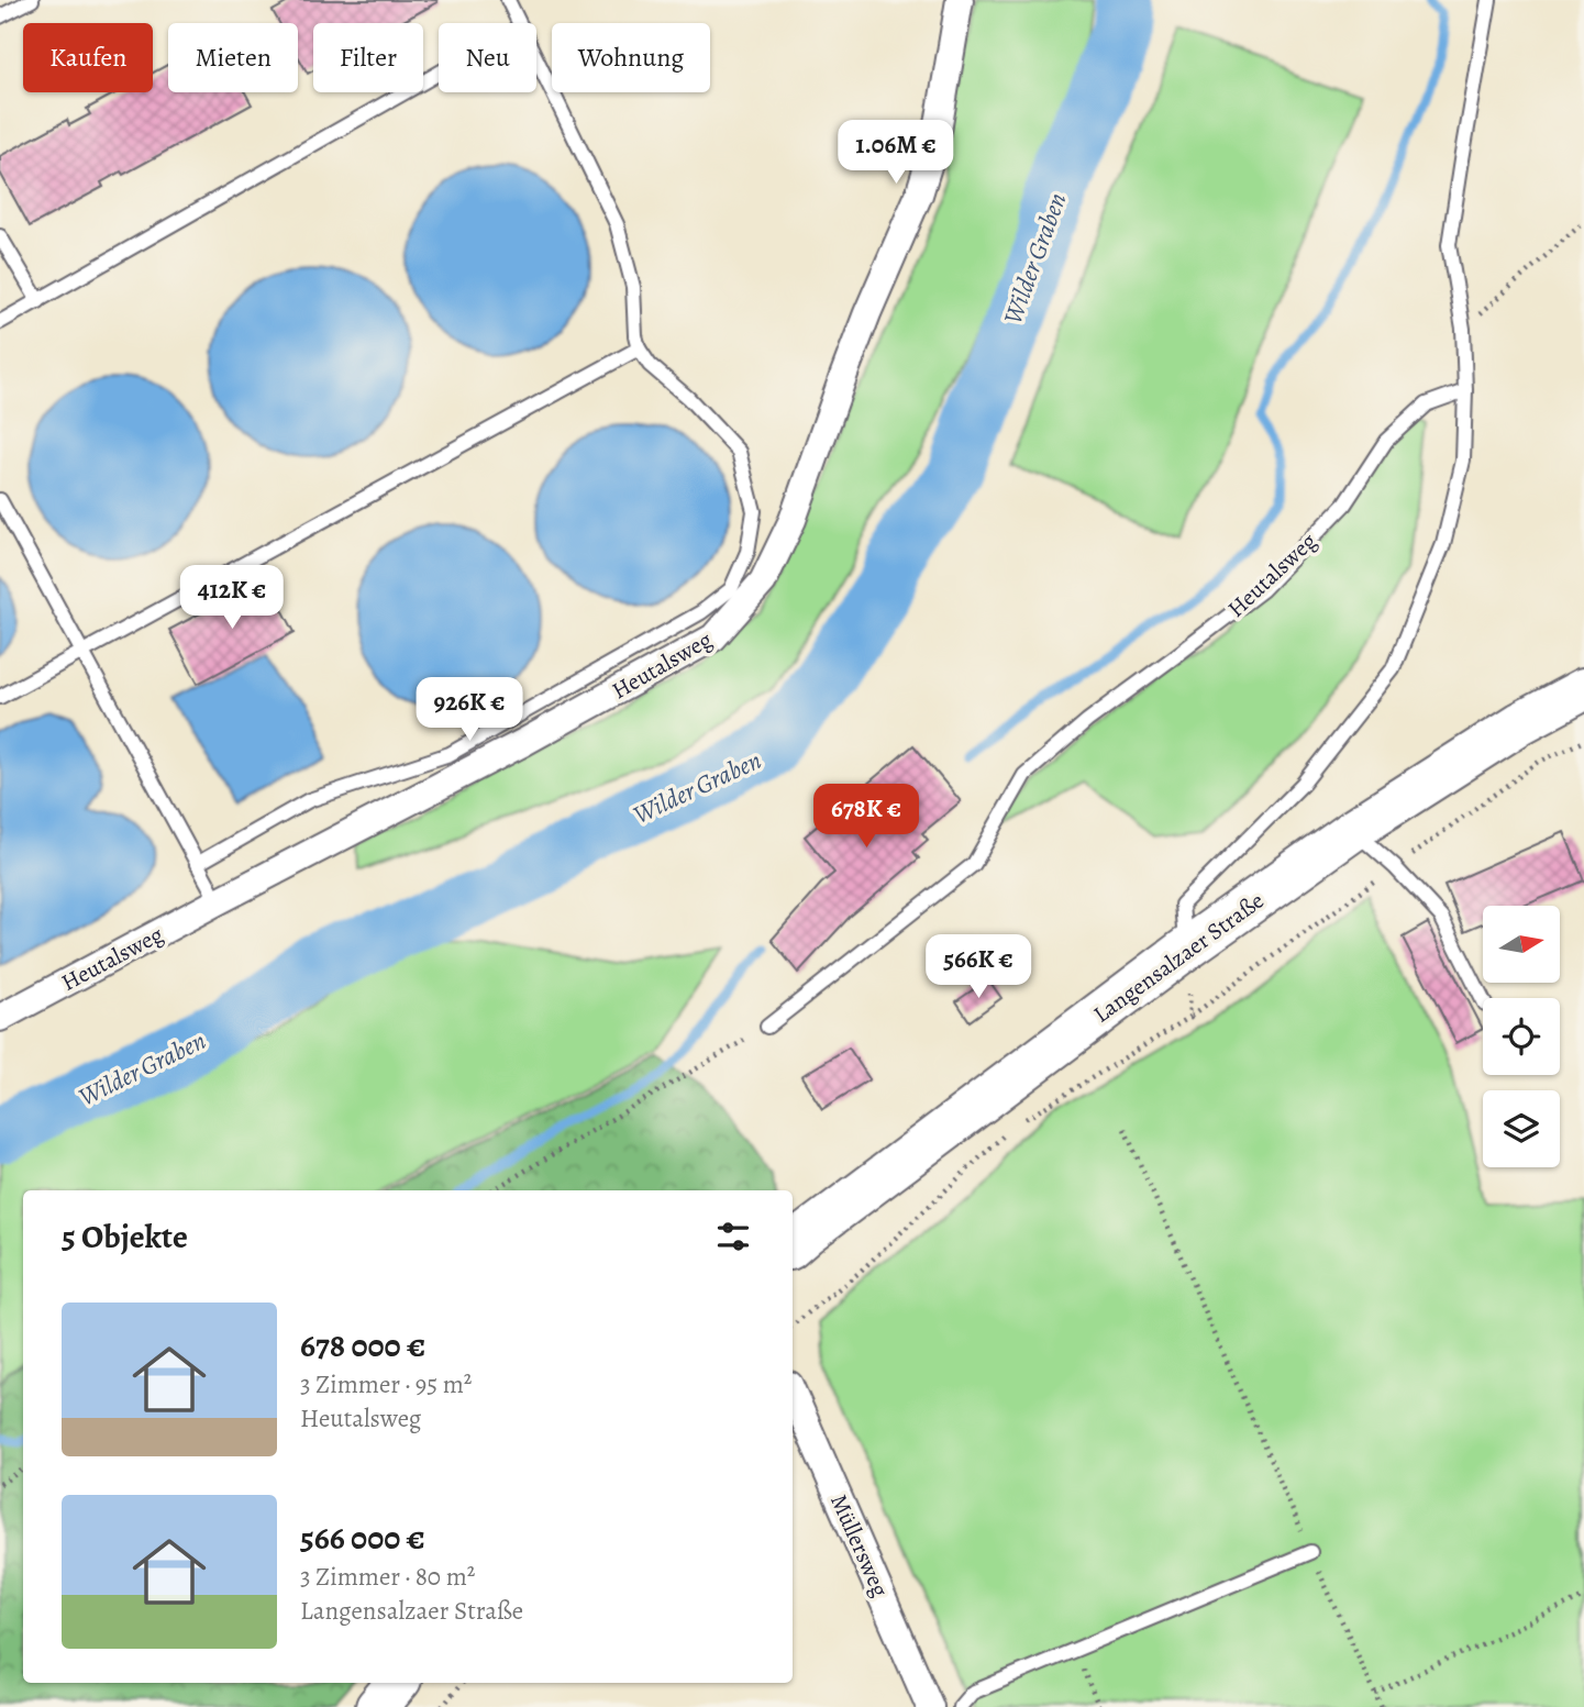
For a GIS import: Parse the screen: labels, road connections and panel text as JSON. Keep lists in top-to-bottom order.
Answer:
{
  "streets": {
    "main road": ["Langensalzaer Straße"],
    "street": ["Heutalsweg", "Müllersweg"]
  },
  "water": ["Wilder Graben"],
  "north": "right",
  "page": {
    "chip": [
      "Kaufen",
      "Mieten",
      "Filter",
      "Neu",
      "Wohnung"
    ],
    "price": [
      "1.06M €",
      "412K €",
      "926K €",
      "678K €",
      "566K €"
    ],
    "heading": "5 Objekte",
    "list": [
      {
        "name": "678 000 €",
        "note": "3 Zimmer · 95 m² · Heutalsweg"
      },
      {
        "name": "566 000 €",
        "note": "3 Zimmer · 80 m² · Langensalzaer Straße"
      }
    ]
  }
}
